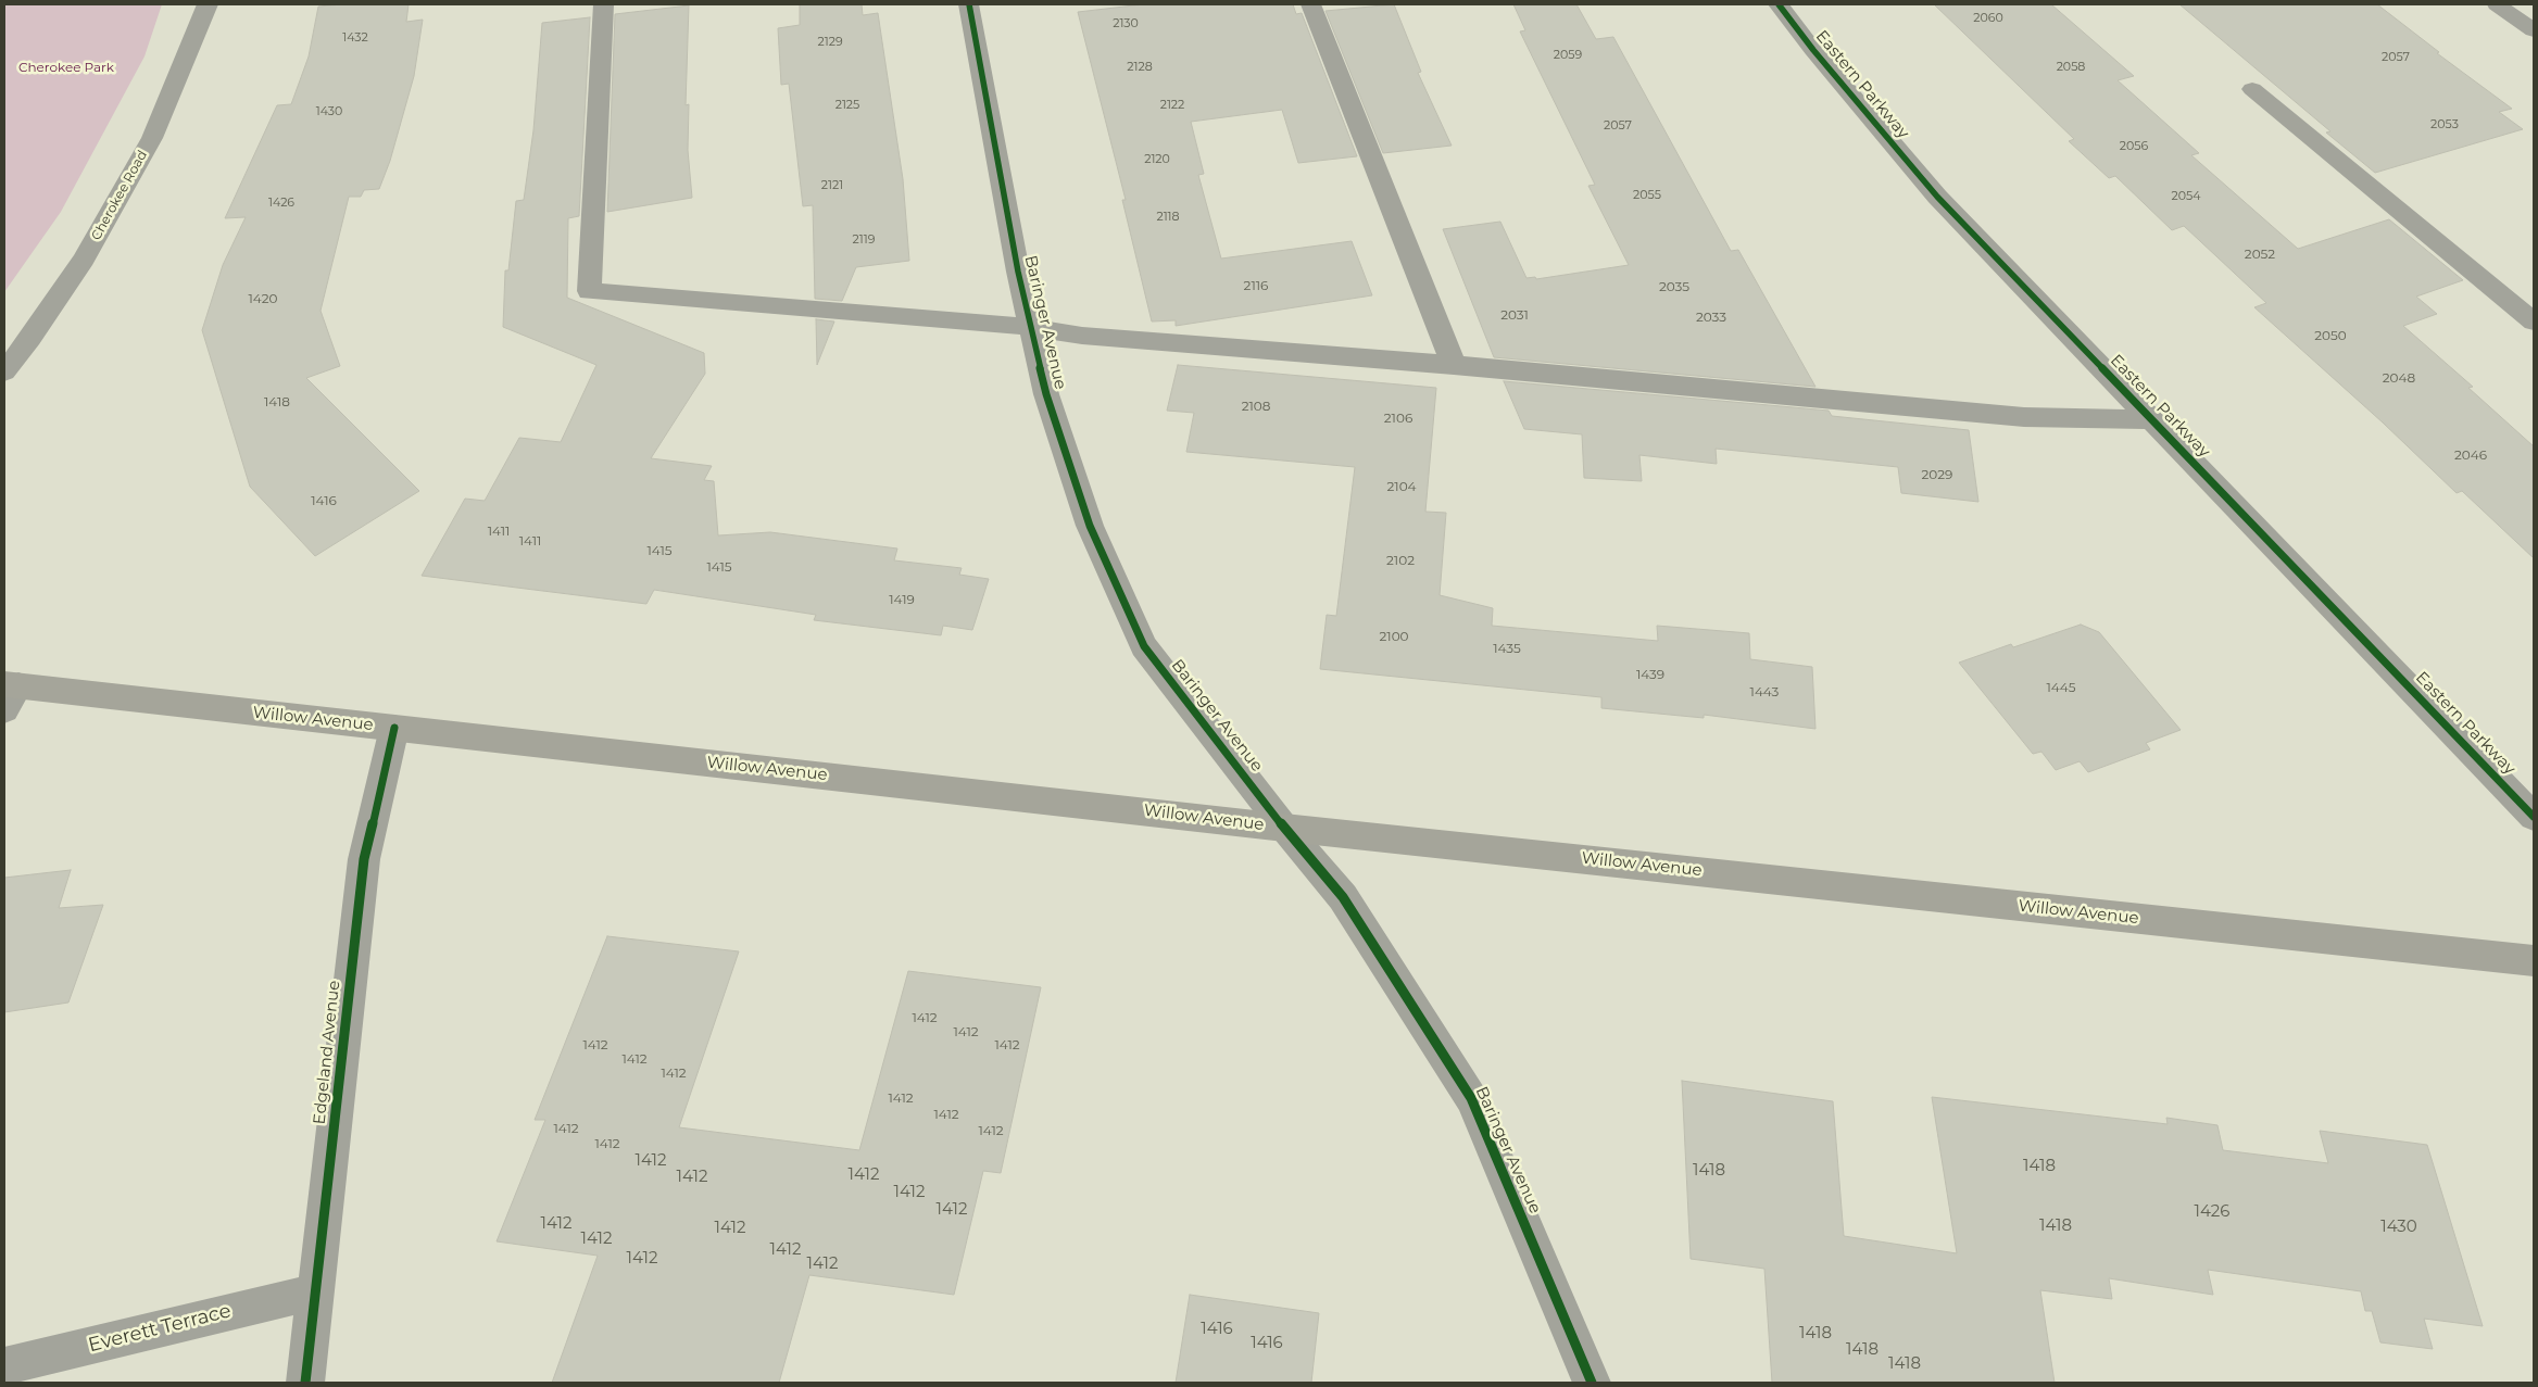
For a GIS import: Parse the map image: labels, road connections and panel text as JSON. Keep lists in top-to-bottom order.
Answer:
{
  "streets": {
    "main road": ["Willow Avenue"],
    "street": [
      "Eastern Parkway",
      "Cherokee Road",
      "Baringer Avenue",
      "Edgeland Avenue",
      "Everett Terrace"
    ]
  },
  "crossings": [
    ["Baringer Avenue", "Willow Avenue"],
    ["Willow Avenue", "Edgeland Avenue"],
    ["Edgeland Avenue", "Everett Terrace"]
  ],
  "parks": ["Cherokee Park"],
  "house_numbers": [
    "2060",
    "2130",
    "1432",
    "2129",
    "2059",
    "2057",
    "2128",
    "2058",
    "2125",
    "2122",
    "1430",
    "2053",
    "2057",
    "2056",
    "2120",
    "2121",
    "2055",
    "2054",
    "1426",
    "2118",
    "2119",
    "2052",
    "2116",
    "2035",
    "1420",
    "2031",
    "2033",
    "2050",
    "2048",
    "1418",
    "2108",
    "2106",
    "2046",
    "2029",
    "2104",
    "1416",
    "1411",
    "1411",
    "1415",
    "2102",
    "1415",
    "1419",
    "2100",
    "1435",
    "1439",
    "1445",
    "1443",
    "1412",
    "1412",
    "1412",
    "1412",
    "1412",
    "1412",
    "1412",
    "1412",
    "1412",
    "1412",
    "1412",
    "1412",
    "1418",
    "1418",
    "1412",
    "1412",
    "1412",
    "1412",
    "1426",
    "1412",
    "1418",
    "1430",
    "1412",
    "1412",
    "1412",
    "1412",
    "1412",
    "1416",
    "1418",
    "1416",
    "1418",
    "1418"
  ]
}
